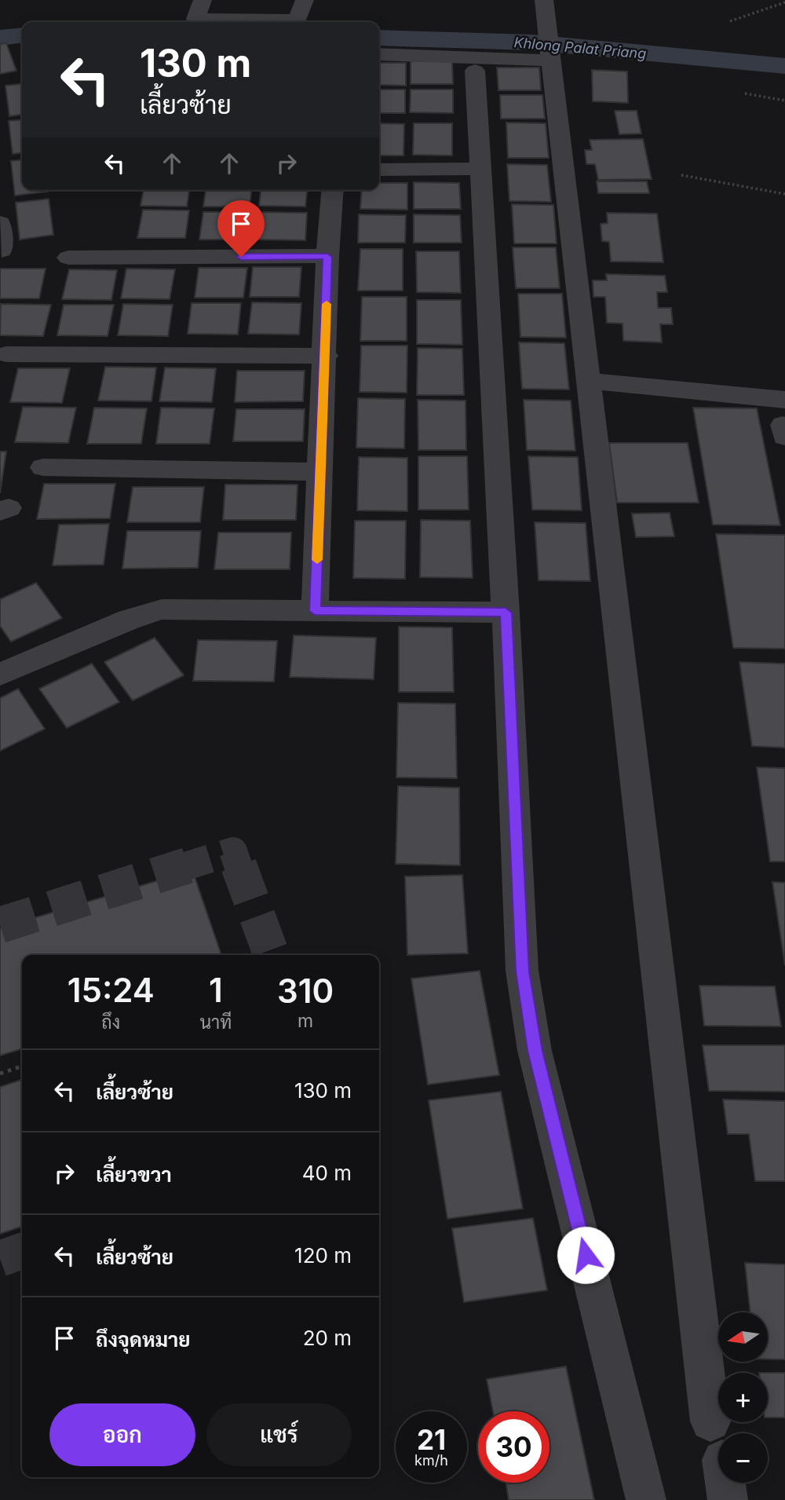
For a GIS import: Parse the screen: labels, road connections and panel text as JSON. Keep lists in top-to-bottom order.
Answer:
{
  "water": ["Khlong Palat Priang"],
  "north": "left",
  "page": {
    "turn": ["130 m", "เลี้ยวซ้าย"],
    "eta": [
      "15:24",
      "ถึง",
      "1",
      "นาที",
      "310",
      "m"
    ],
    "list": [
      {
        "name": "เลี้ยวซ้าย",
        "value": "130 m"
      },
      {
        "name": "เลี้ยวขวา",
        "value": "40 m"
      },
      {
        "name": "เลี้ยวซ้าย",
        "value": "120 m"
      },
      {
        "name": "ถึงจุดหมาย",
        "value": "20 m"
      }
    ],
    "map_buttons": ["+", "−"],
    "buttons": ["ออก", "แชร์"],
    "speed": "21 km/h",
    "limit": "30"
  }
}
